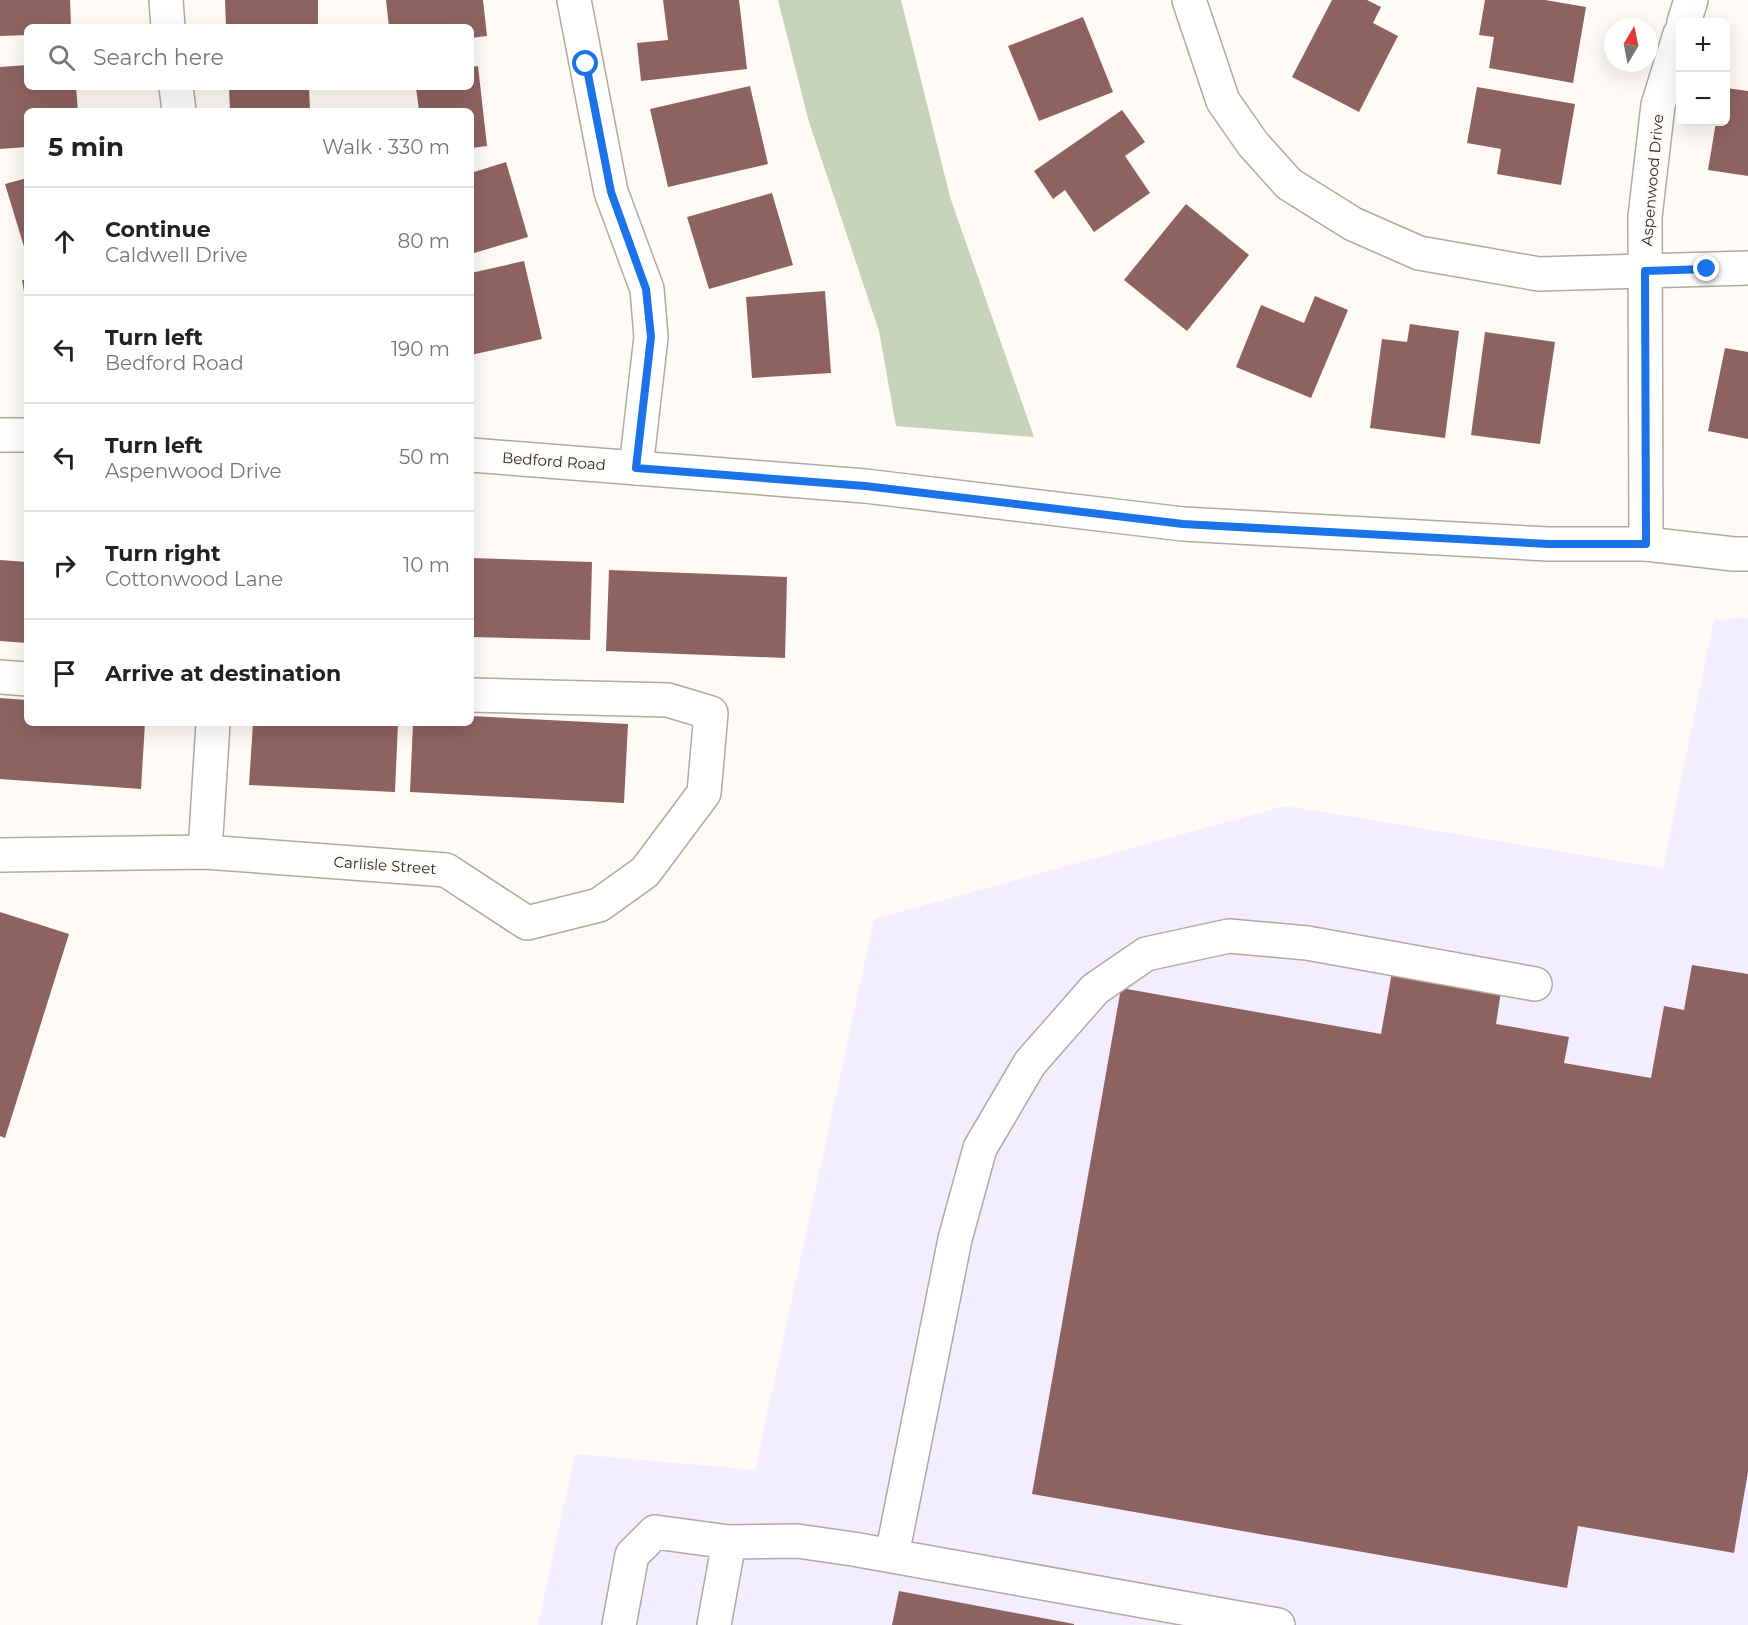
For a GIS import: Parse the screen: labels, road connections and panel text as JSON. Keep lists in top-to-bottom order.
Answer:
{
  "streets": {
    "street": ["Aspenwood Drive", "Bedford Road", "Carlisle Street"]
  },
  "crossings": [
    ["Aspenwood Drive", "Bedford Road"]
  ],
  "north": "top",
  "page": {
    "map_buttons": ["+", "−"],
    "search": "Search here",
    "heading": ["5 min", "Walk · 330 m"],
    "list": [
      ["Continue", "Caldwell Drive", "80 m"],
      ["Turn left", "Bedford Road", "190 m"],
      ["Turn left", "Aspenwood Drive", "50 m"],
      ["Turn right", "Cottonwood Lane", "10 m"],
      "Arrive at destination"
    ]
  }
}
